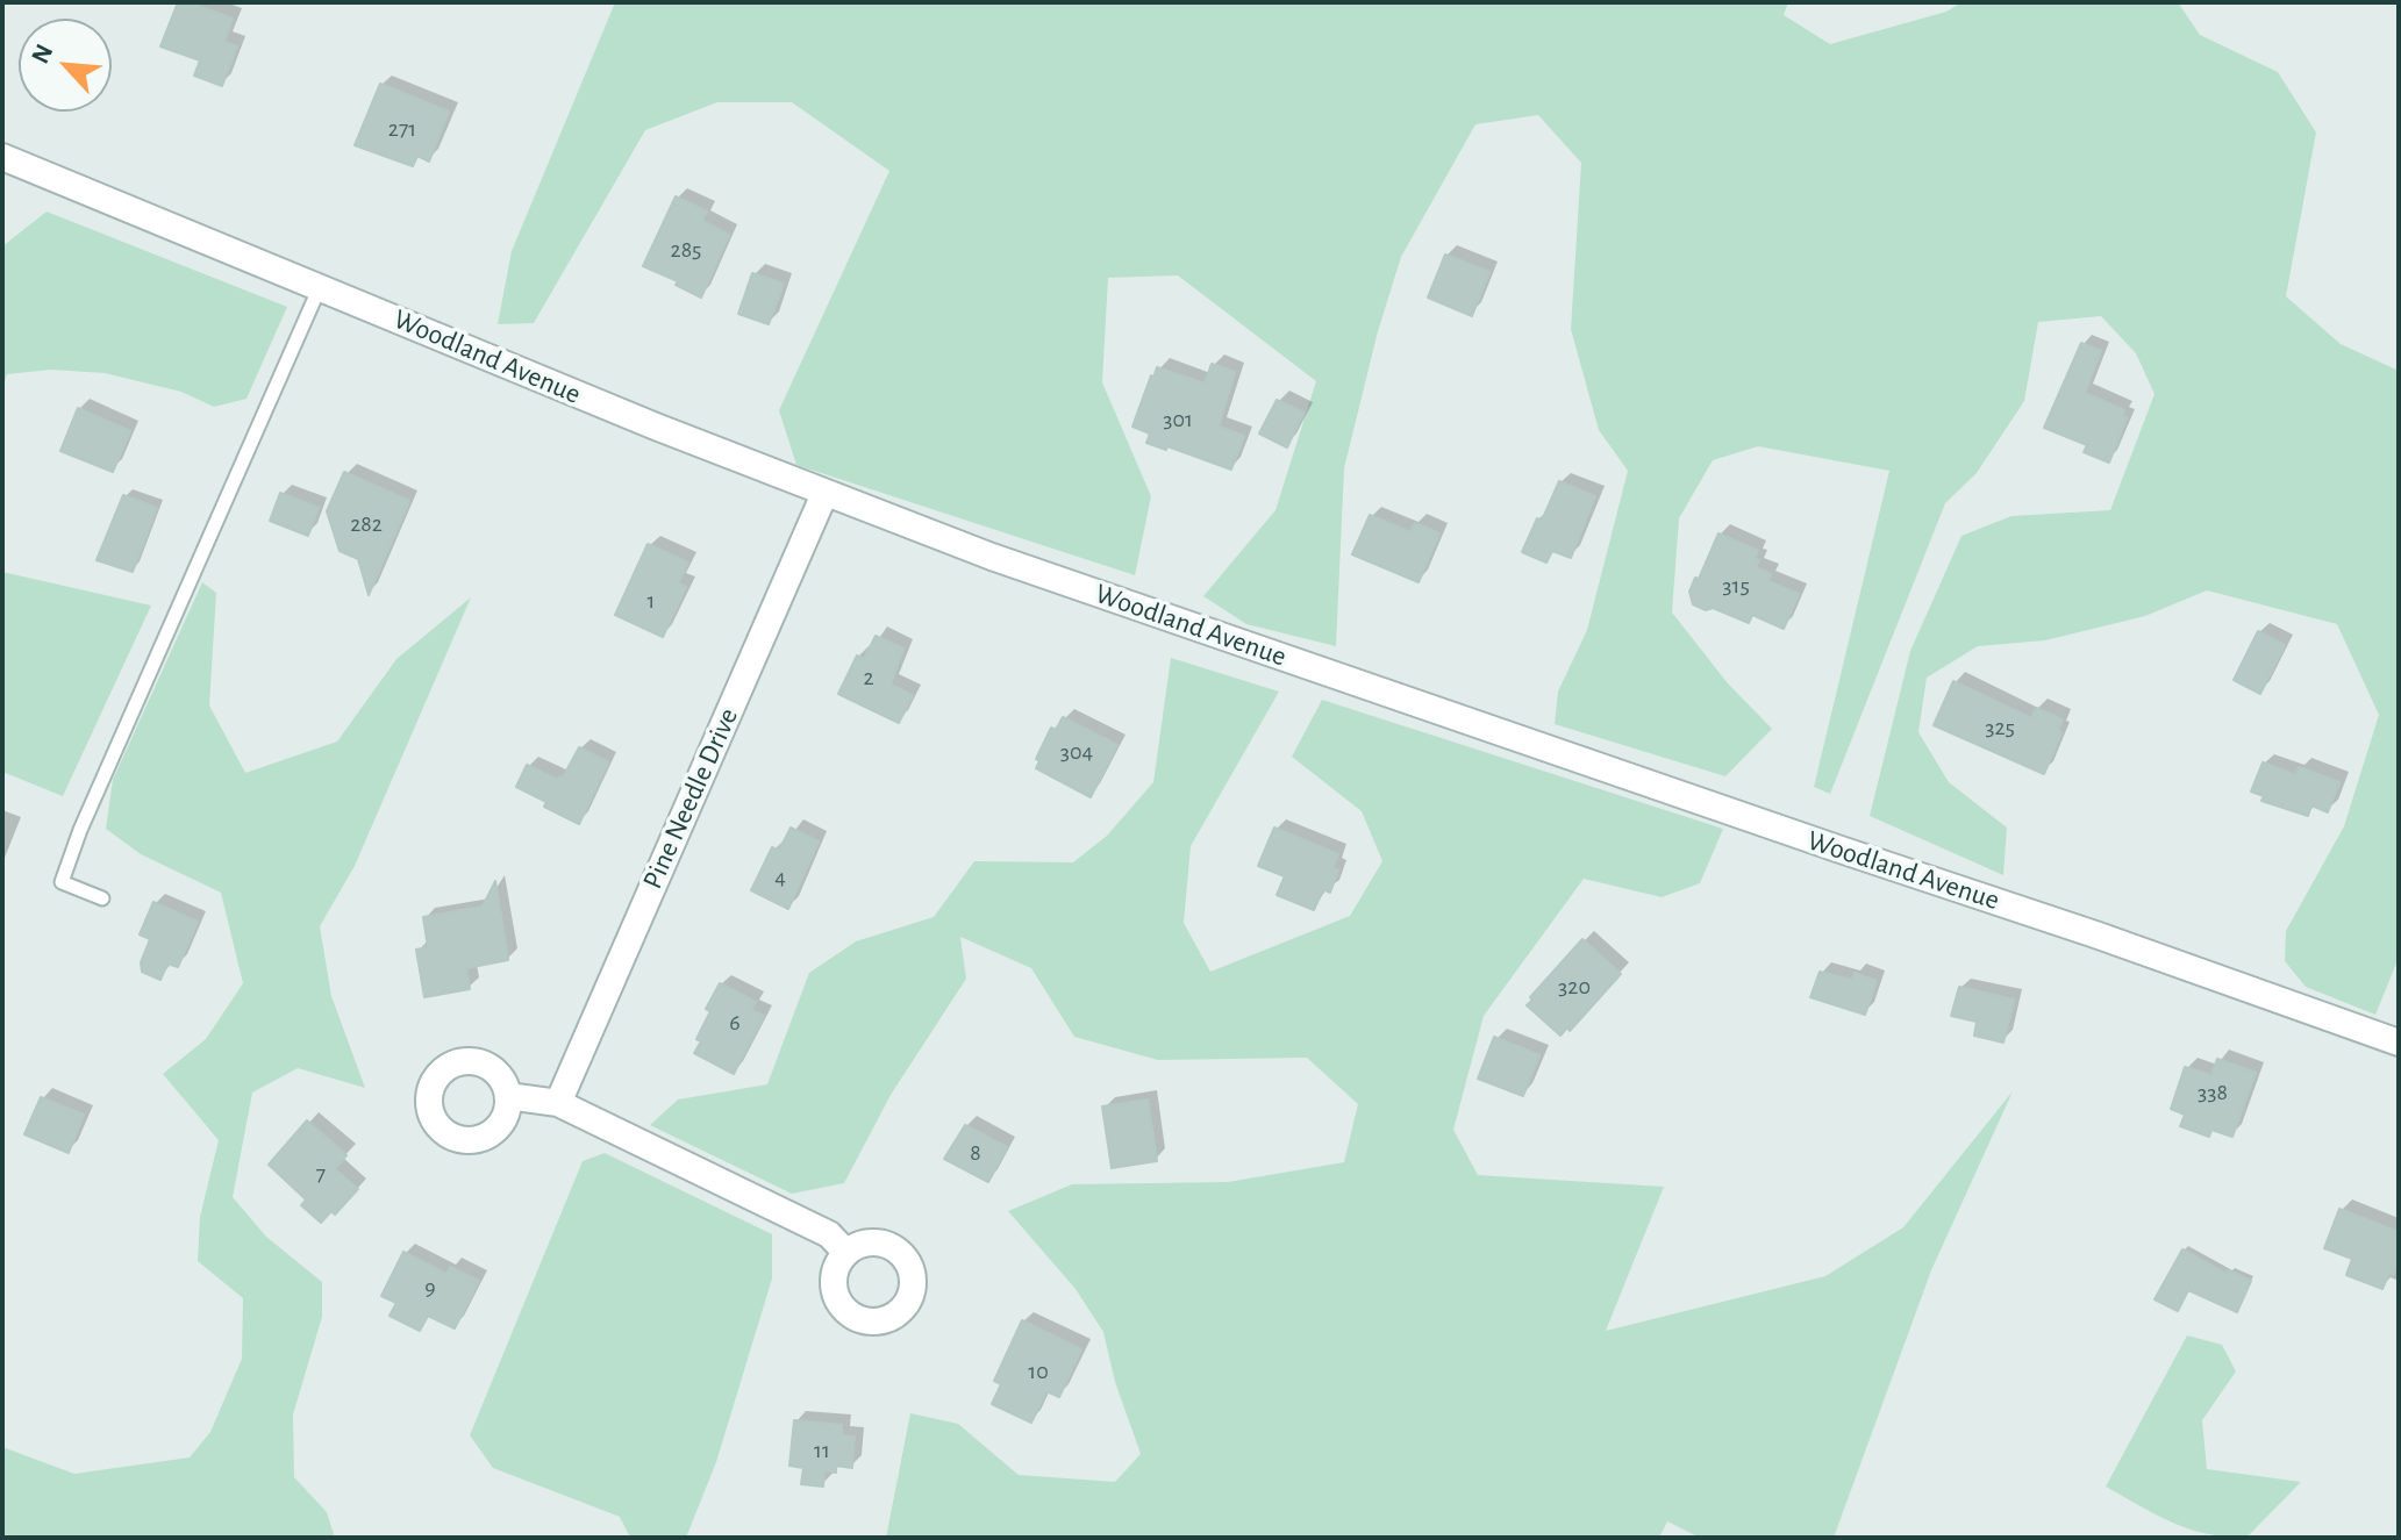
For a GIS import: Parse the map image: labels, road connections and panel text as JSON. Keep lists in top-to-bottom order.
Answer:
{
  "streets": {
    "street": ["Woodland Avenue", "Pine Needle Drive"]
  },
  "crossings": [
    ["Woodland Avenue", "Pine Needle Drive"]
  ],
  "house_numbers": [
    "271",
    "285",
    "301",
    "282",
    "315",
    "1",
    "2",
    "325",
    "304",
    "4",
    "320",
    "6",
    "338",
    "8",
    "7",
    "9",
    "10",
    "11"
  ],
  "north": "top left"
}
